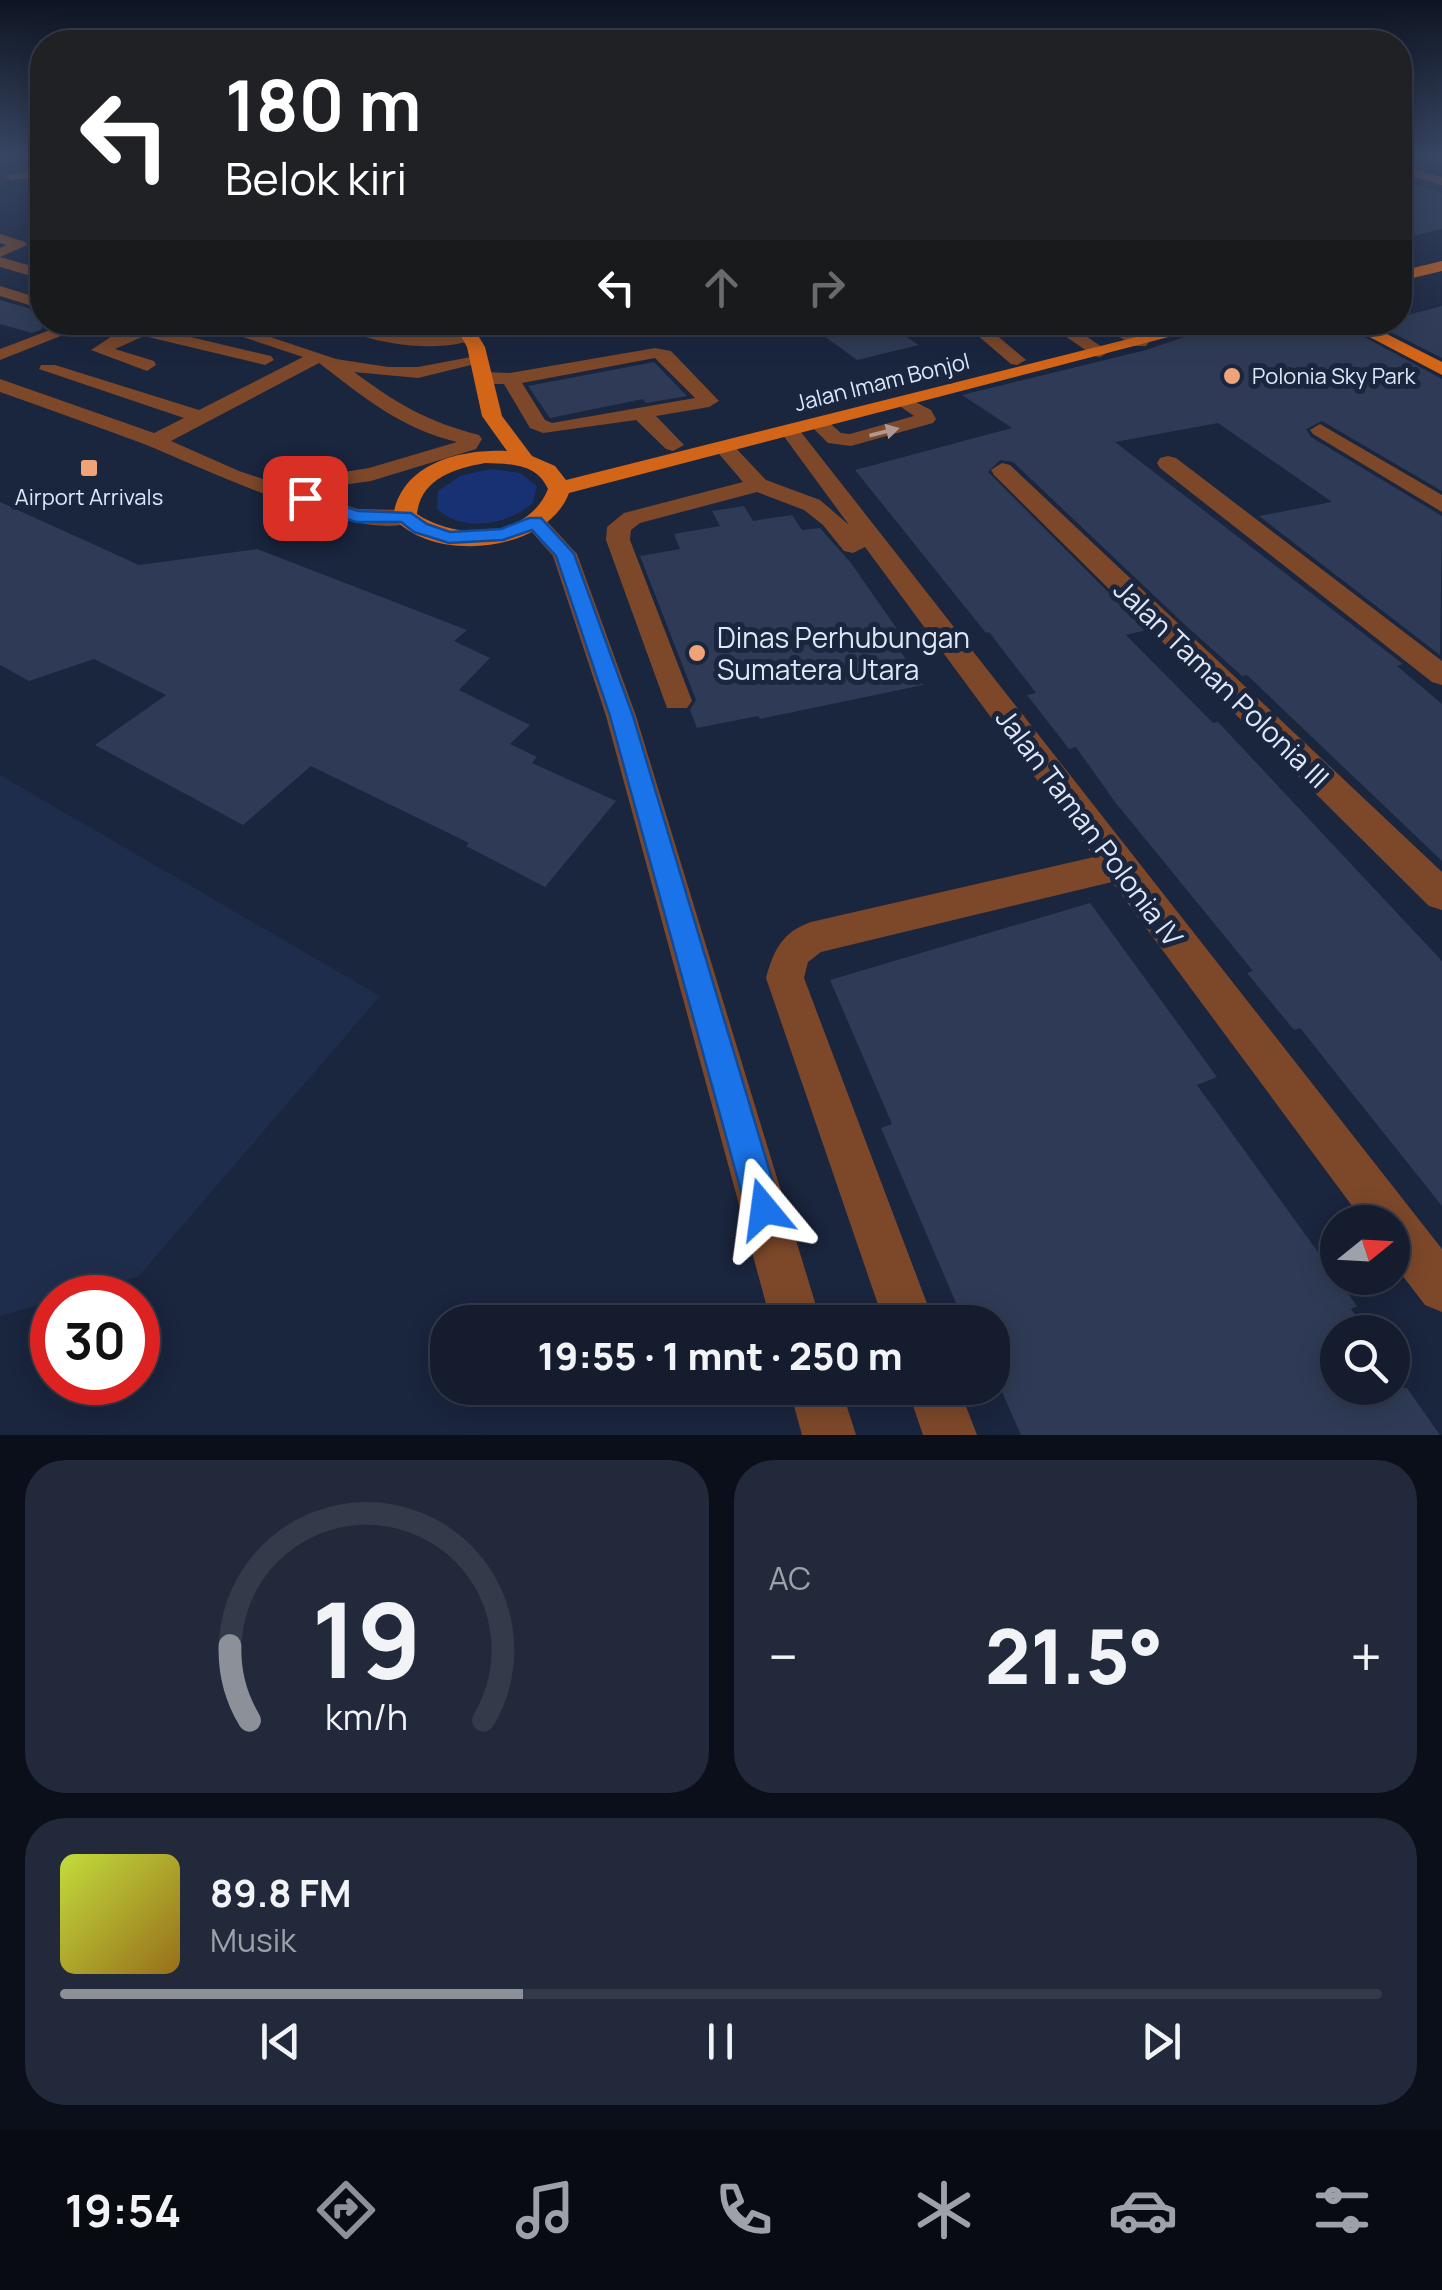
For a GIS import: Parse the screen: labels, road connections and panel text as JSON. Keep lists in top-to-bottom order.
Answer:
{
  "streets": {
    "main road": ["Jalan Imam Bonjol"],
    "street": ["Jalan Taman Polonia III", "Jalan Taman Polonia IV"]
  },
  "crossings": [
    ["Jalan Imam Bonjol", "Jalan Taman Polonia IV"]
  ],
  "places": {
    "other": ["Polonia Sky Park", "Dinas Perhubungan Sumatera Utara"],
    "transit": ["Airport Arrivals"]
  },
  "north": "right",
  "page": {
    "turn": ["180 m", "Belok kiri"],
    "limit": "30",
    "trip": "19:55 · 1 mnt · 250 m",
    "tile": "AC",
    "heat": ["−", "21.5°", "+"],
    "song": ["89.8 FM", "Musik"],
    "tabs": "19:54",
    "gauge": ["19", "km/h"]
  }
}
